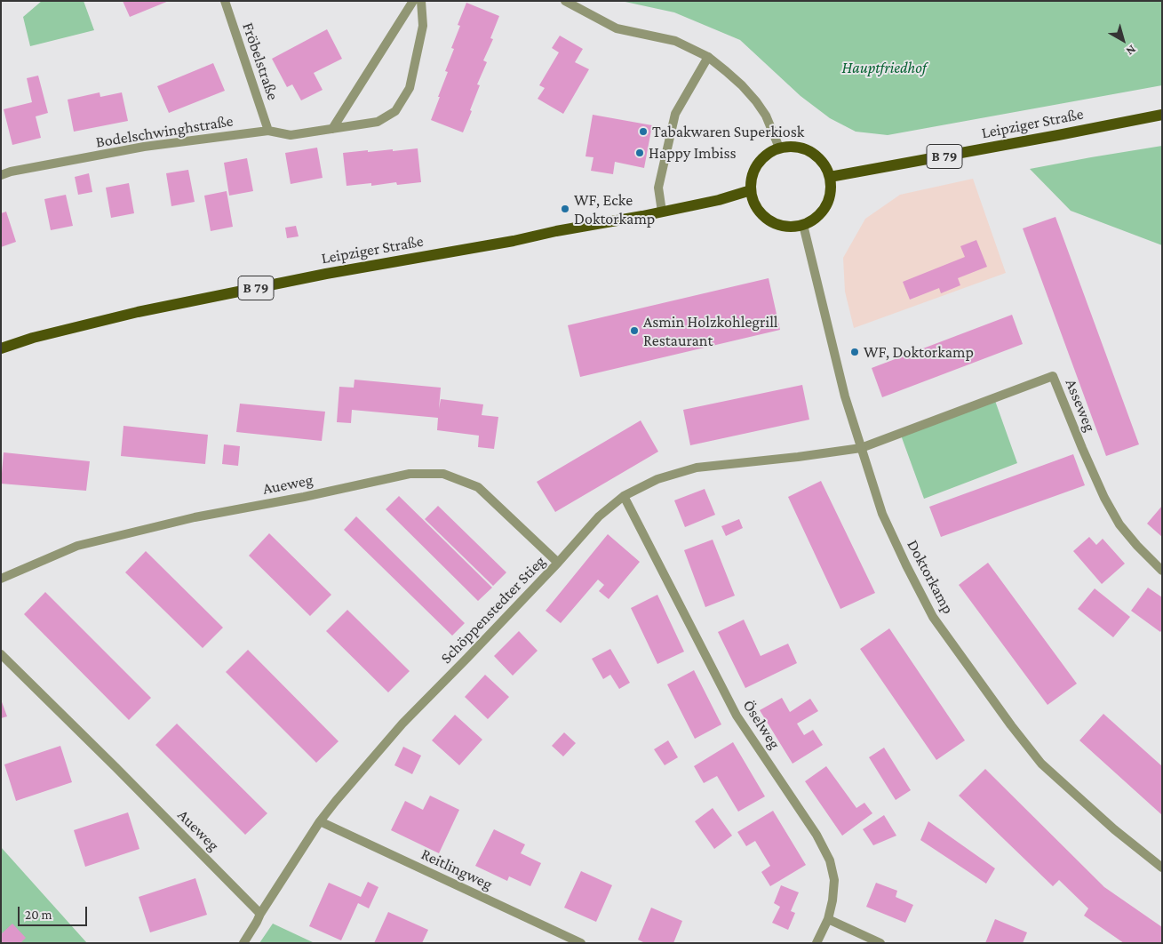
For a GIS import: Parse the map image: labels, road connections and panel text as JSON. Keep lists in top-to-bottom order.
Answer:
{
  "streets": {
    "main road": ["Leipziger Straße", "B 79"],
    "street": [
      "Fröbelstraße",
      "Bodelschwinghstraße",
      "Asseweg",
      "Aueweg",
      "Doktorkamp",
      "Schöppenstedter Stieg",
      "Öselweg",
      "Reitlingweg"
    ]
  },
  "crossings": [
    ["Fröbelstraße", "Bodelschwinghstraße"],
    ["Leipziger Straße", "Doktorkamp"],
    ["Asseweg", "Doktorkamp"],
    ["Asseweg", "Schöppenstedter Stieg"],
    ["Aueweg", "Schöppenstedter Stieg"],
    ["Doktorkamp", "Schöppenstedter Stieg"],
    ["Schöppenstedter Stieg", "Öselweg"],
    ["Schöppenstedter Stieg", "Reitlingweg"]
  ],
  "parks": ["Hauptfriedhof"],
  "places": [
    "Tabakwaren Superkiosk",
    "Happy Imbiss",
    "WF, Ecke Doktorkamp",
    "Asmin Holzkohlegrill Restaurant",
    "WF, Doktorkamp"
  ],
  "scale_bar": "20 m",
  "north": "bottom right"
}
